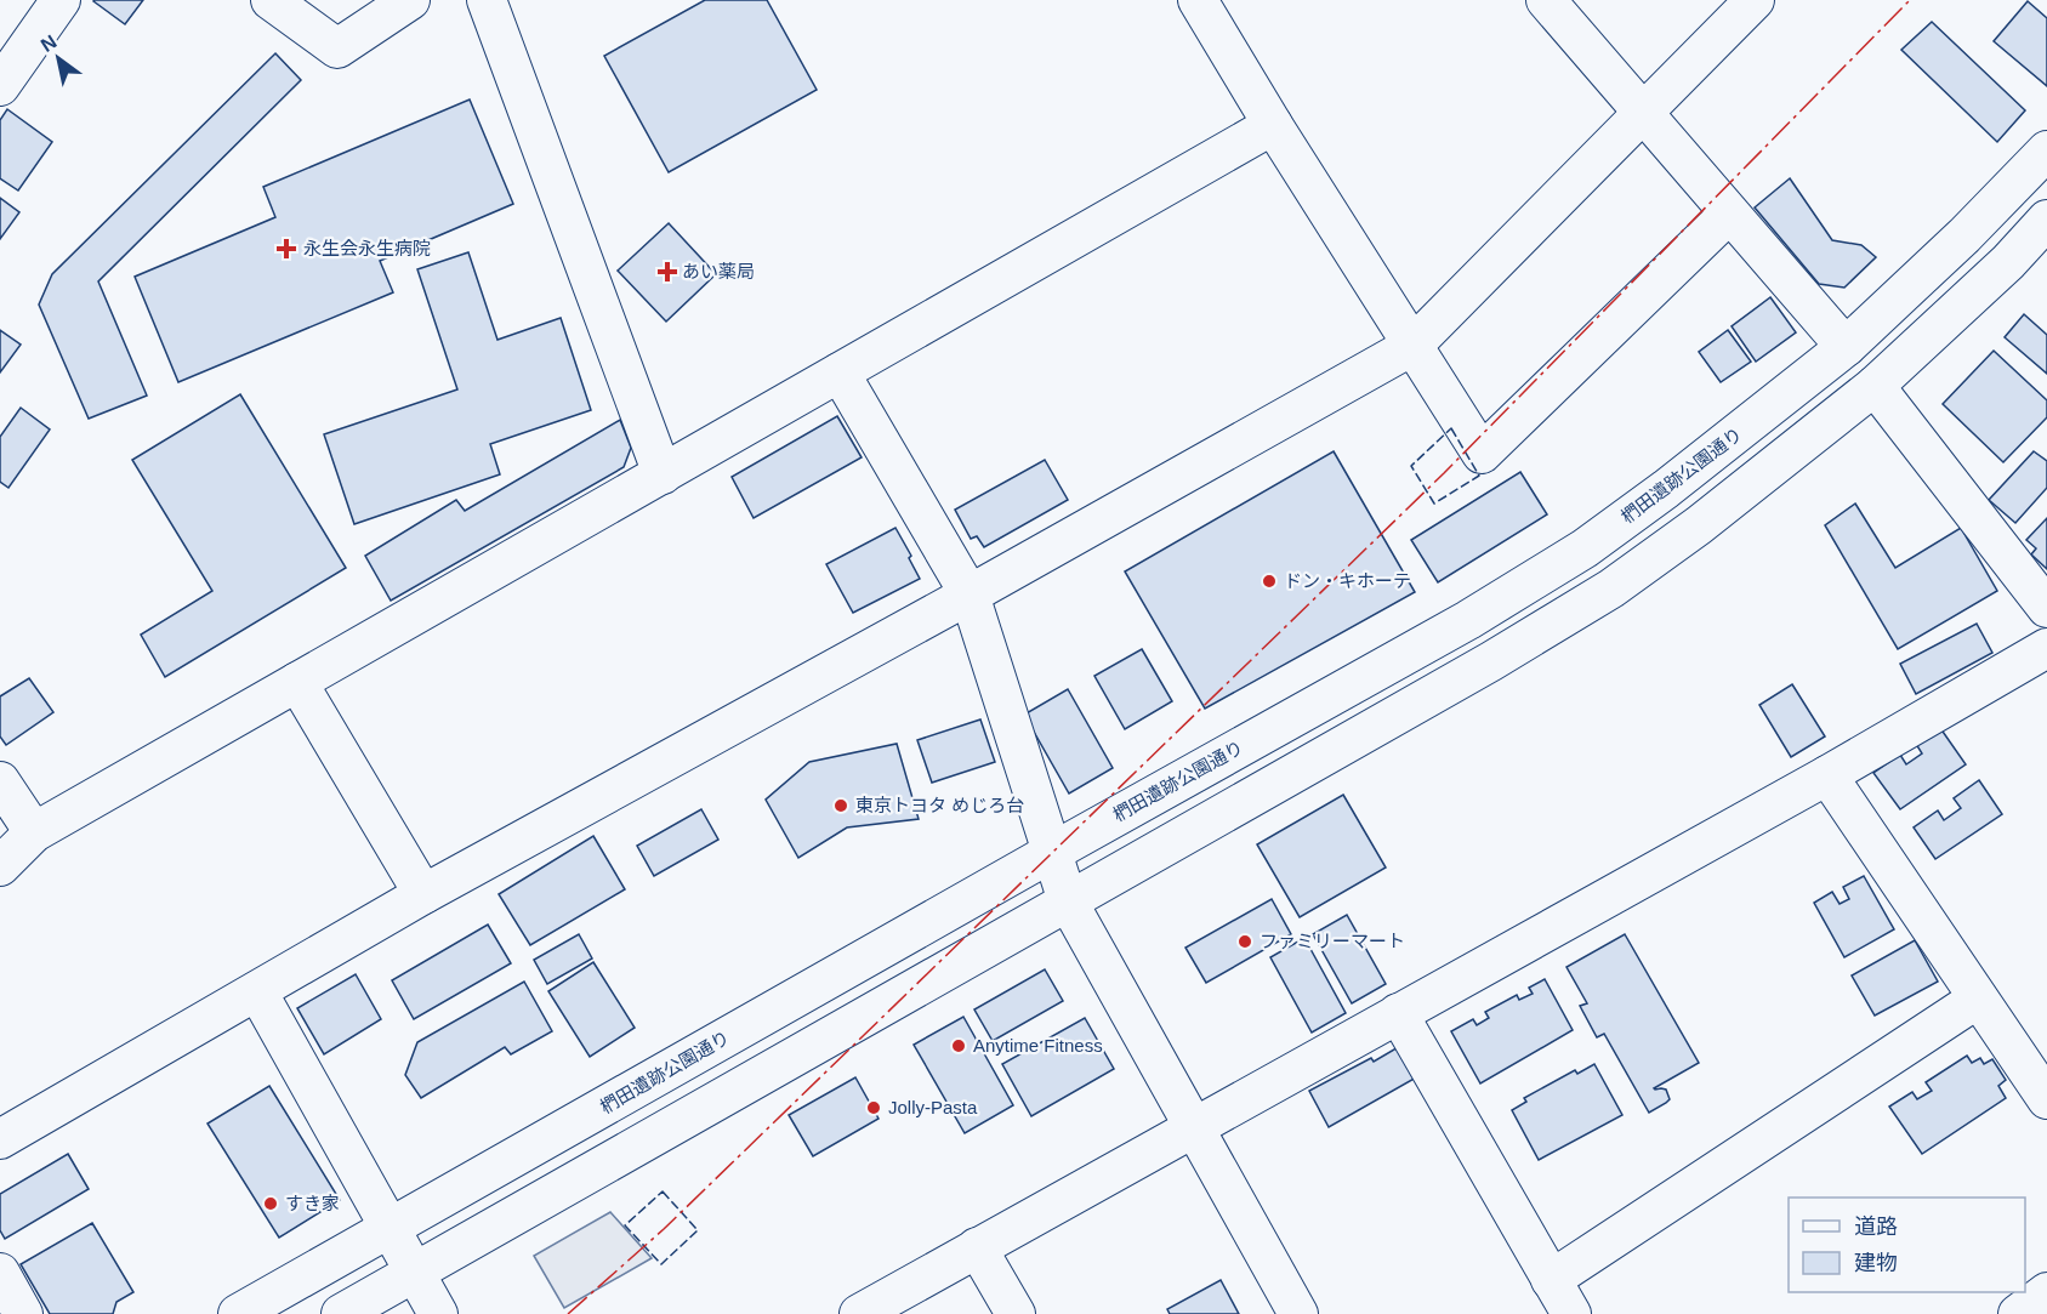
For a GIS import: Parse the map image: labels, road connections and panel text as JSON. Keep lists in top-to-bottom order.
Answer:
{
  "streets": {
    "street": ["椚田遺跡公園通り"]
  },
  "places": {
    "health": ["永生会永生病院", "あい薬局"],
    "other": [
      "ドン・キホーテ",
      "東京トヨタ めじろ台",
      "ファミリーマート",
      "Anytime Fitness",
      "Jolly-Pasta",
      "すき家"
    ]
  },
  "legend": ["道路", "建物"],
  "north": "top left"
}
